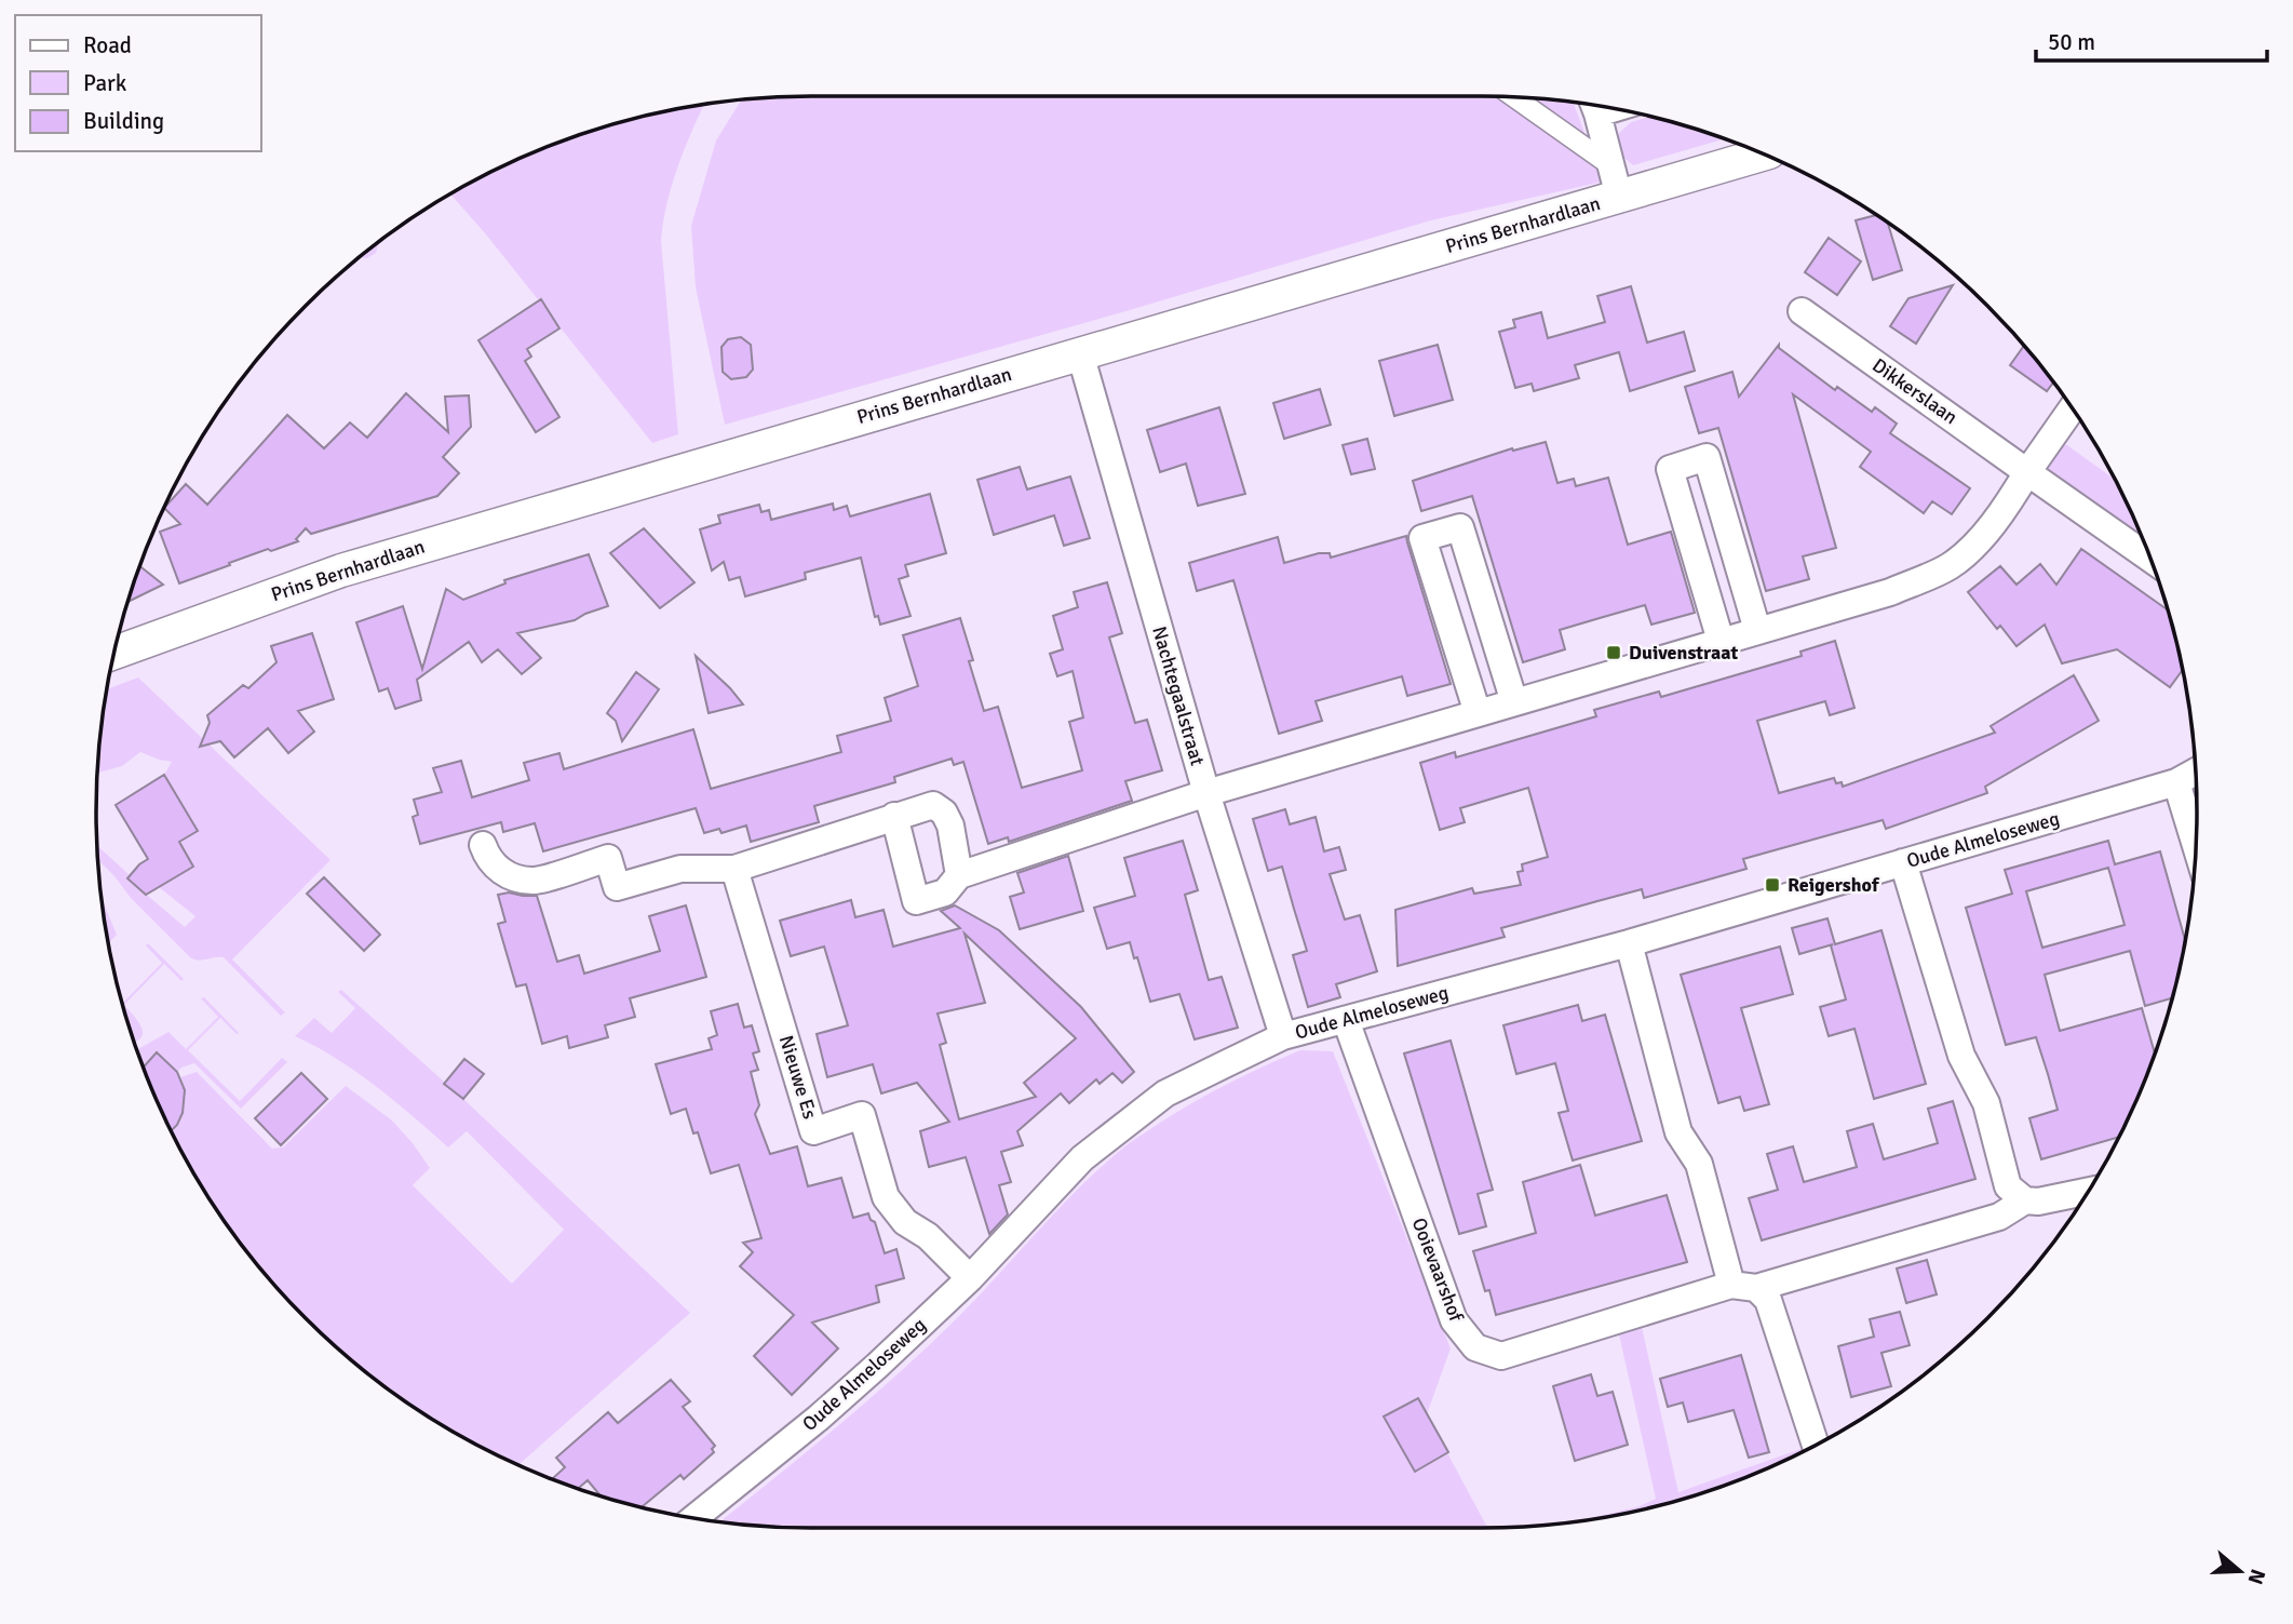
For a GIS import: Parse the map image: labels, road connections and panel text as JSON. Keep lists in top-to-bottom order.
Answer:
{
  "streets": {
    "street": [
      "Prins Bernhardlaan",
      "Dikkerslaan",
      "Nachtegaalstraat",
      "Oude Almeloseweg",
      "Nieuwe Es",
      "Ooievaarshof"
    ]
  },
  "crossings": [
    ["Prins Bernhardlaan", "Nachtegaalstraat"],
    ["Nachtegaalstraat", "Oude Almeloseweg"],
    ["Oude Almeloseweg", "Nieuwe Es"],
    ["Oude Almeloseweg", "Ooievaarshof"]
  ],
  "places": {
    "transit": ["Duivenstraat", "Reigershof"]
  },
  "legend": ["Road", "Park", "Building"],
  "scale_bar": "50 m",
  "north": "right"
}
